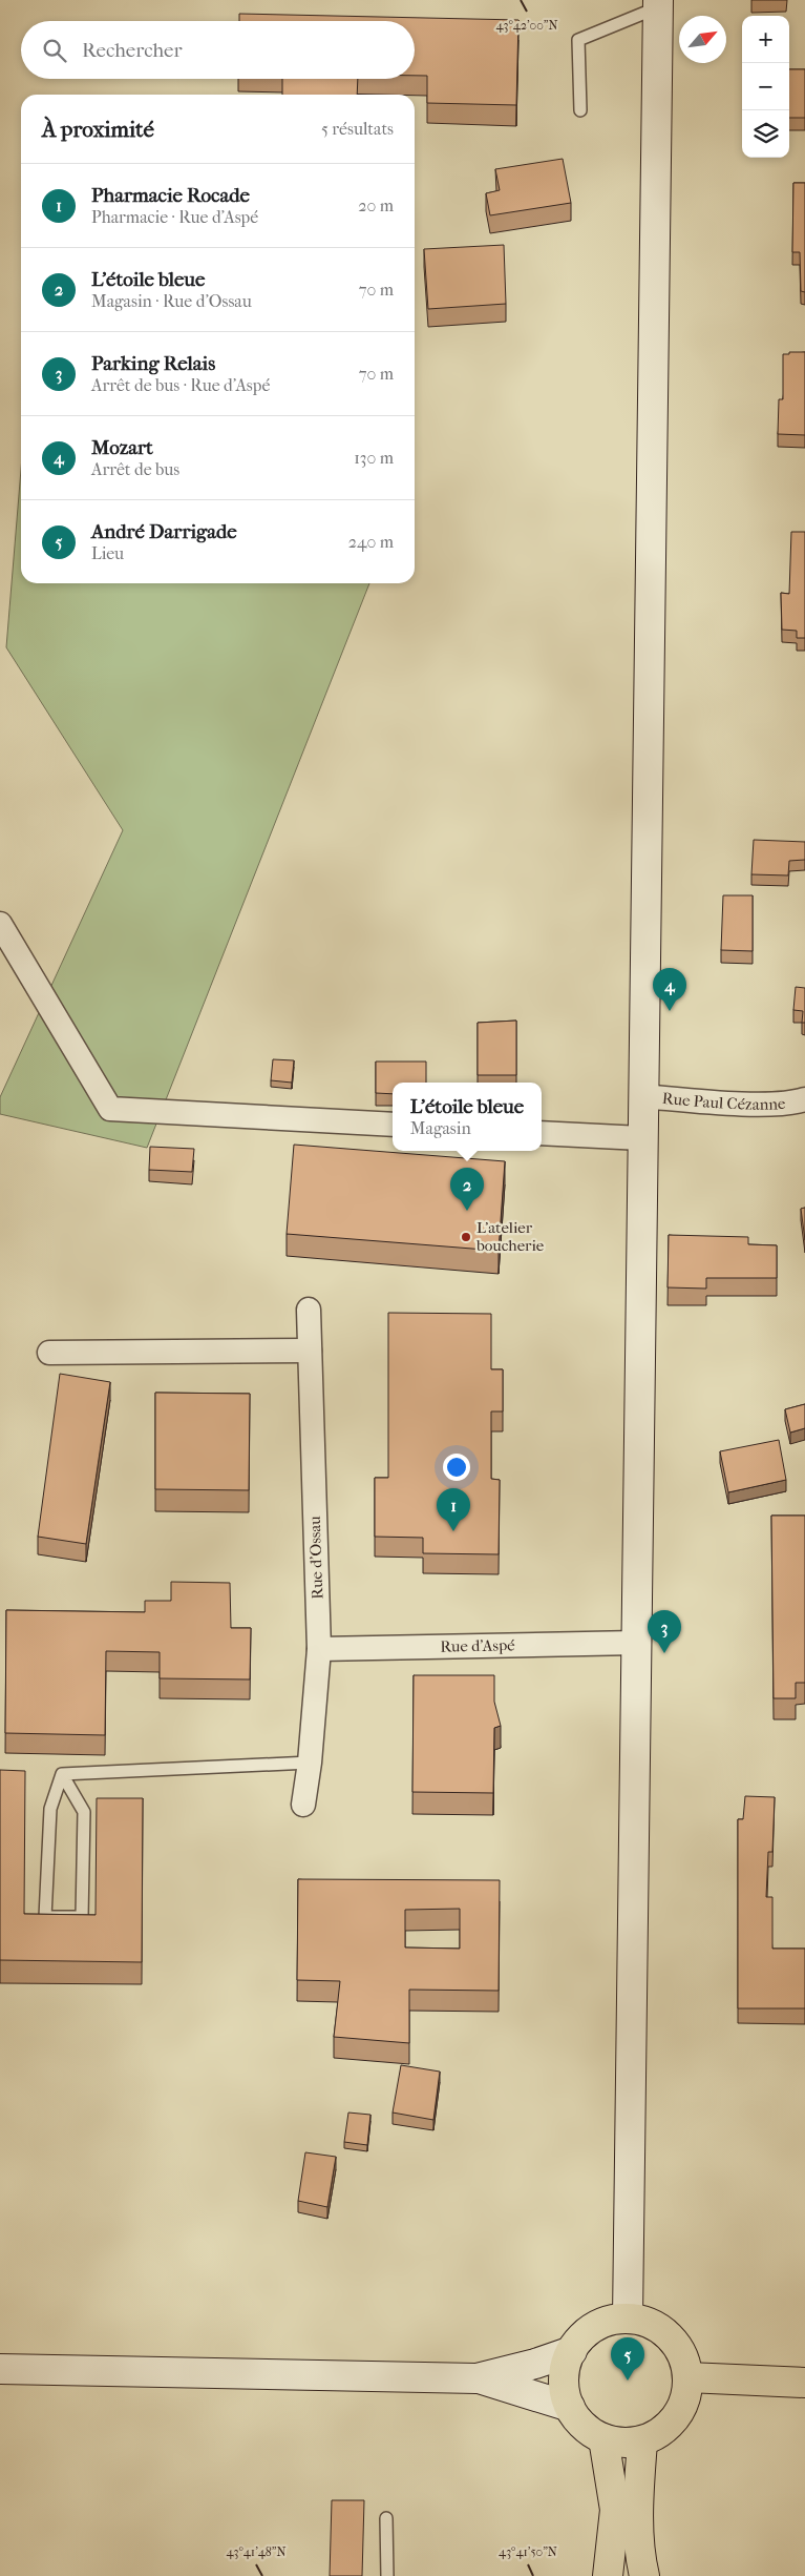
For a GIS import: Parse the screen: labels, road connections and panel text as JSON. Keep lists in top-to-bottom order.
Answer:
{
  "streets": {
    "street": ["Rue Paul Cézanne", "Rue d'Ossau", "Rue d'Aspé"]
  },
  "crossings": [
    ["Rue d'Ossau", "Rue d'Aspé"]
  ],
  "places": ["L'atelier boucherie"],
  "north": "top right",
  "page": {
    "map_buttons": ["+", "−"],
    "search": "Rechercher",
    "heading": ["À proximité", "5 résultats"],
    "list": [
      {
        "mark": "1",
        "name": "Pharmacie Rocade",
        "note": "Pharmacie · Rue d'Aspé",
        "value": "20 m"
      },
      {
        "mark": "2",
        "name": "L'étoile bleue",
        "note": "Magasin · Rue d'Ossau",
        "value": "70 m"
      },
      {
        "mark": "3",
        "name": "Parking Relais",
        "note": "Arrêt de bus · Rue d'Aspé",
        "value": "70 m"
      },
      {
        "mark": "4",
        "name": "Mozart",
        "note": "Arrêt de bus",
        "value": "130 m"
      },
      {
        "mark": "5",
        "name": "André Darrigade",
        "note": "Lieu",
        "value": "240 m"
      }
    ],
    "pins": [
      "4",
      "2",
      "1",
      "3",
      "5"
    ],
    "popup": ["L'étoile bleue", "Magasin"]
  },
  "coordinates": ["43°42'00\"N", "43°41'48\"N", "43°41'50\"N"]
}
